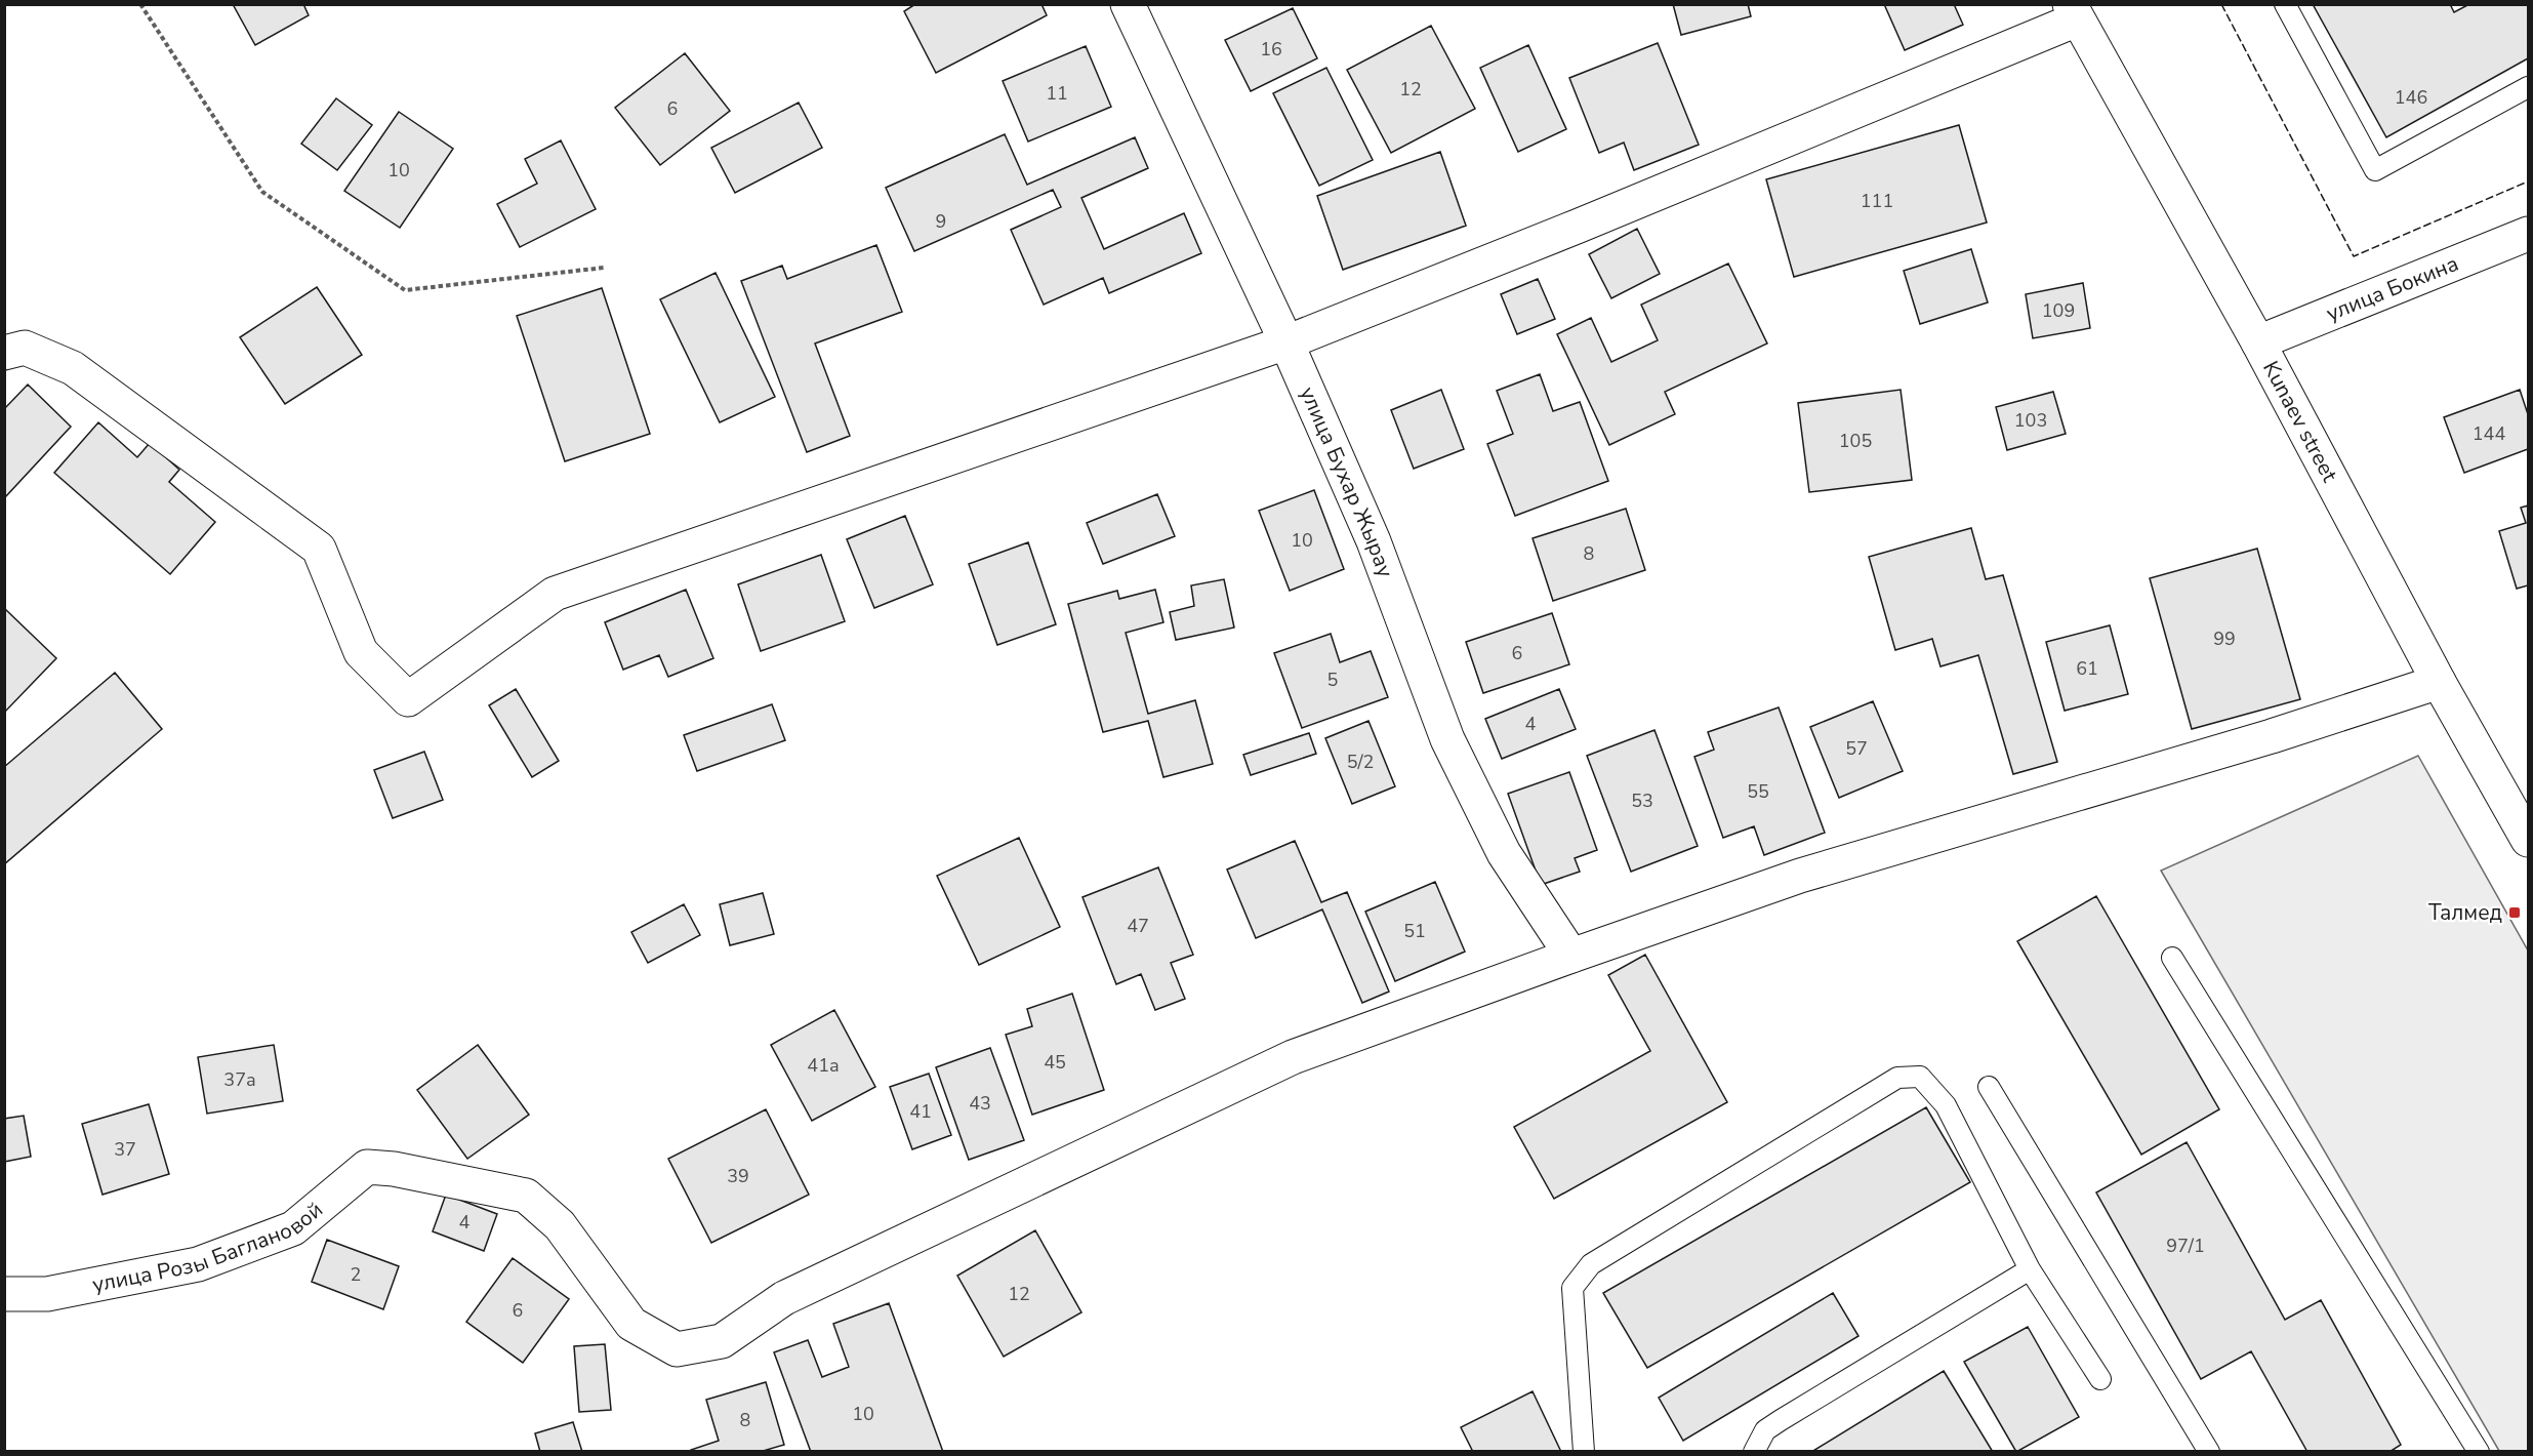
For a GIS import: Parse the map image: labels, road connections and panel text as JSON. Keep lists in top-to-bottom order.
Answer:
{
  "streets": {
    "street": [
      "улица Бокина",
      "Kunaev street",
      "улица Бухар Жырау",
      "улица Розы Баглановой"
    ]
  },
  "crossings": [
    ["улица Бокина", "Kunaev street"],
    ["Kunaev street", "улица Розы Баглановой"],
    ["улица Бухар Жырау", "улица Розы Баглановой"]
  ],
  "places": {
    "transit": ["Талмед"]
  },
  "house_numbers": [
    "16",
    "12",
    "11",
    "146",
    "6",
    "10",
    "111",
    "9",
    "109",
    "103",
    "144",
    "105",
    "10",
    "8",
    "99",
    "6",
    "61",
    "5",
    "4",
    "57",
    "5/2",
    "55",
    "53",
    "47",
    "51",
    "45",
    "41а",
    "37а",
    "43",
    "41",
    "37",
    "39",
    "4",
    "97/1",
    "2",
    "12",
    "6",
    "10",
    "8"
  ]
}
